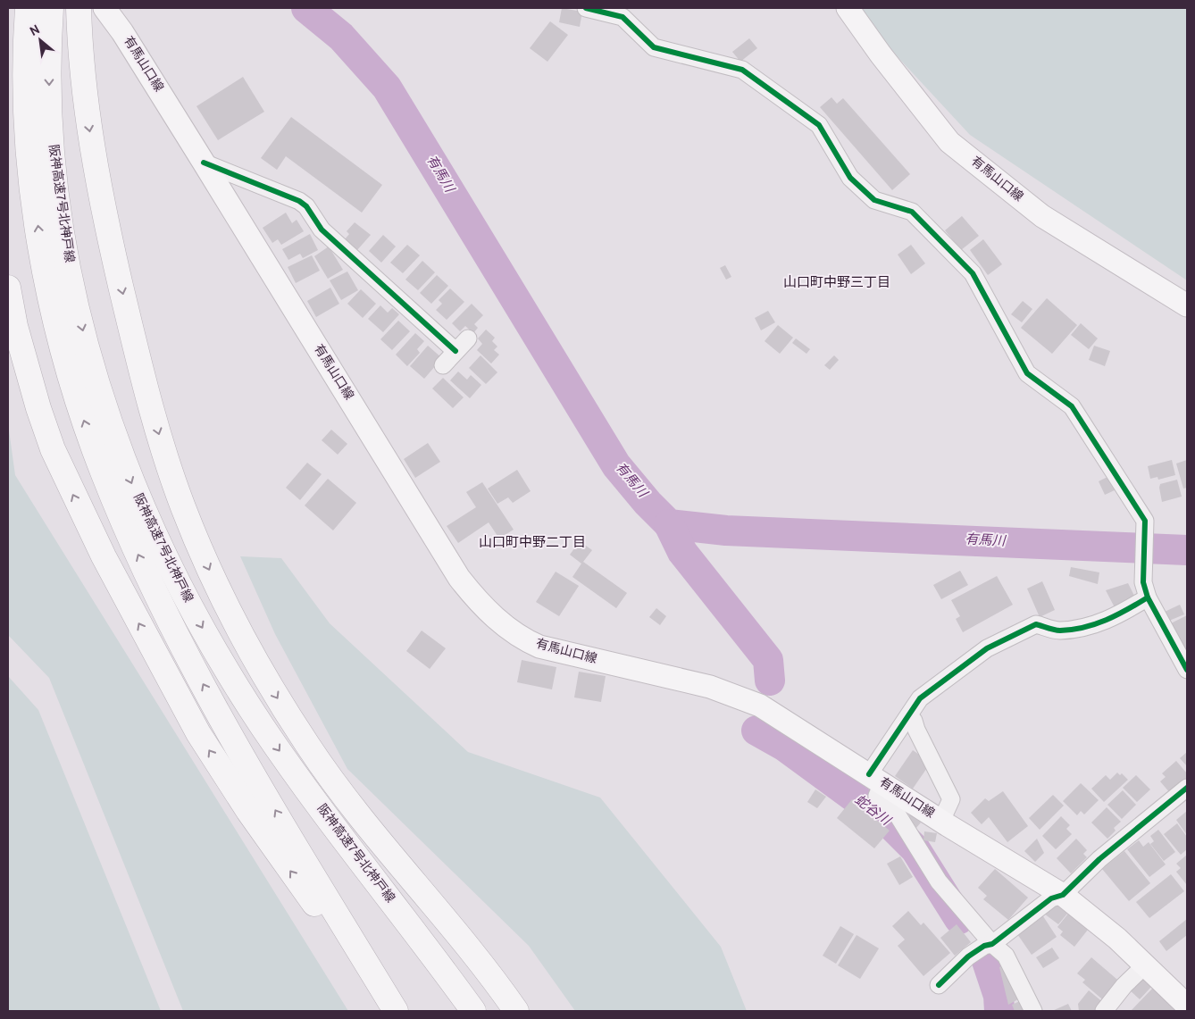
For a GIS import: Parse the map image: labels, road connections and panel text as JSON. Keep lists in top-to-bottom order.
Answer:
{
  "streets": {
    "highway": ["阪神高速7号北神戸線"],
    "main road": ["有馬山口線"]
  },
  "districts": ["山口町中野三丁目", "山口町中野二丁目"],
  "water": ["有馬川", "蛇谷川"],
  "north": "top left"
}
